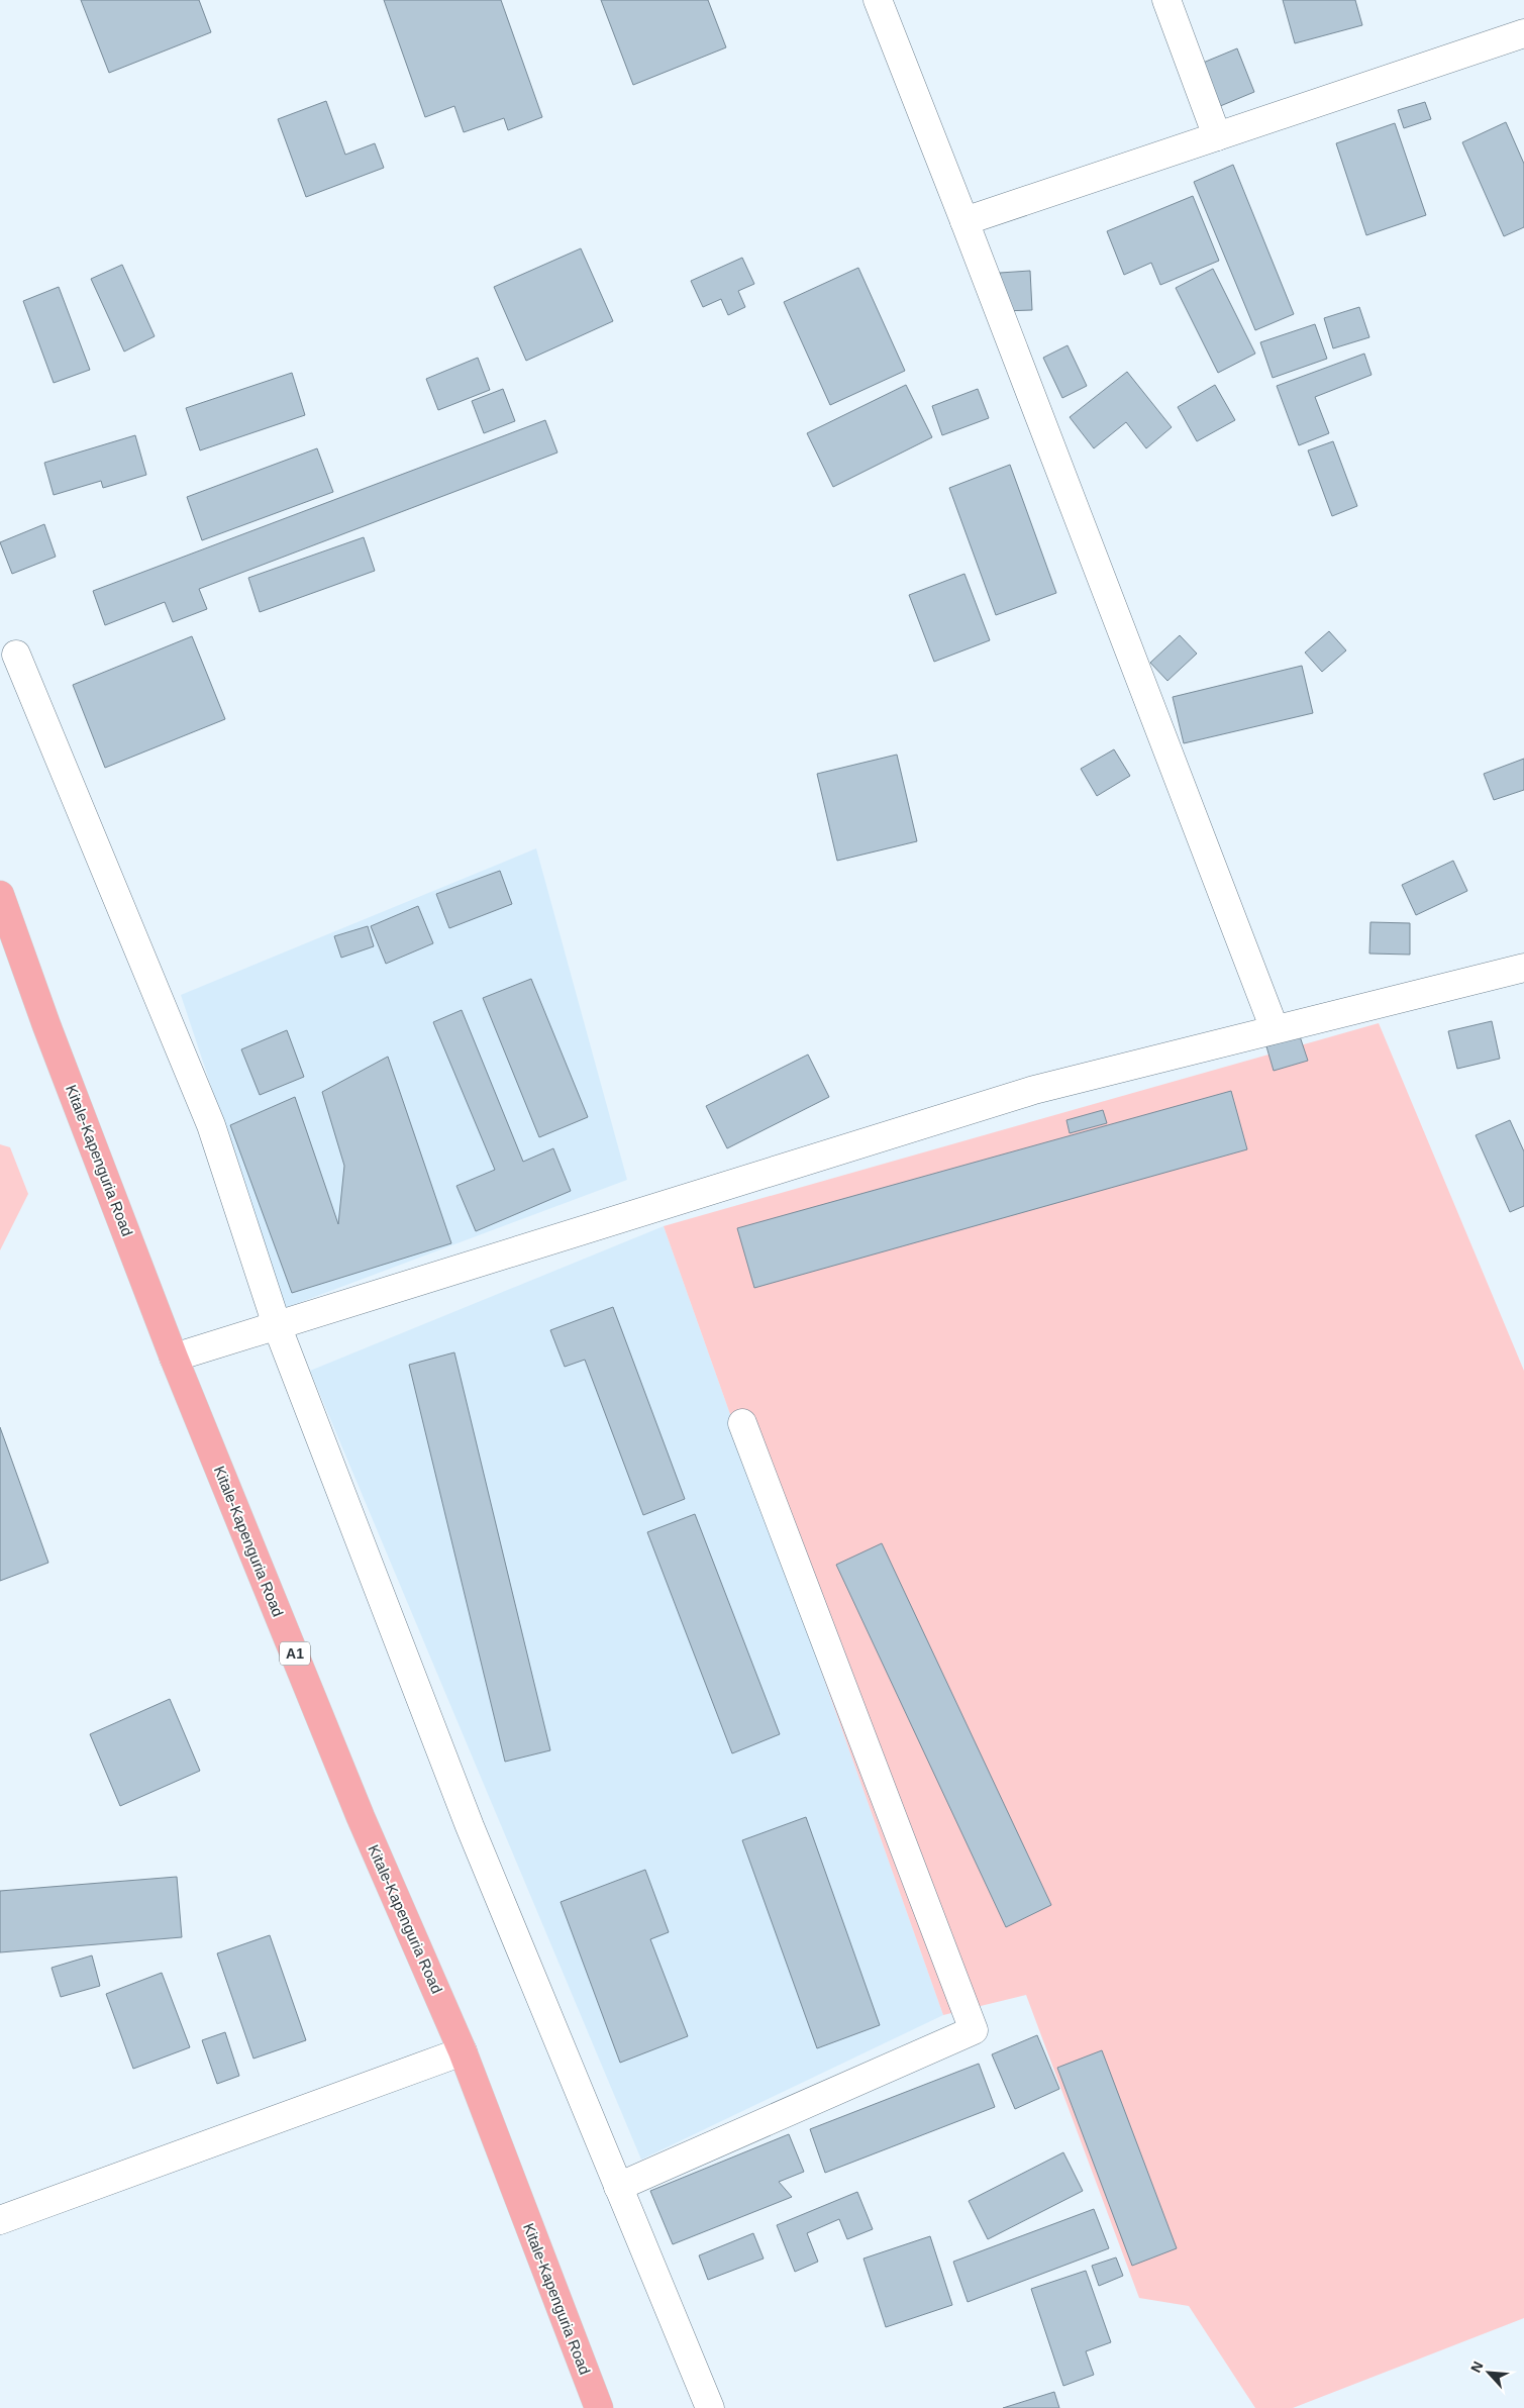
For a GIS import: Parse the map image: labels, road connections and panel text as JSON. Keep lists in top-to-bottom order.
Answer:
{
  "streets": {
    "highway": ["Kitale-Kapenguria Road", "A1"]
  },
  "north": "top left"
}
